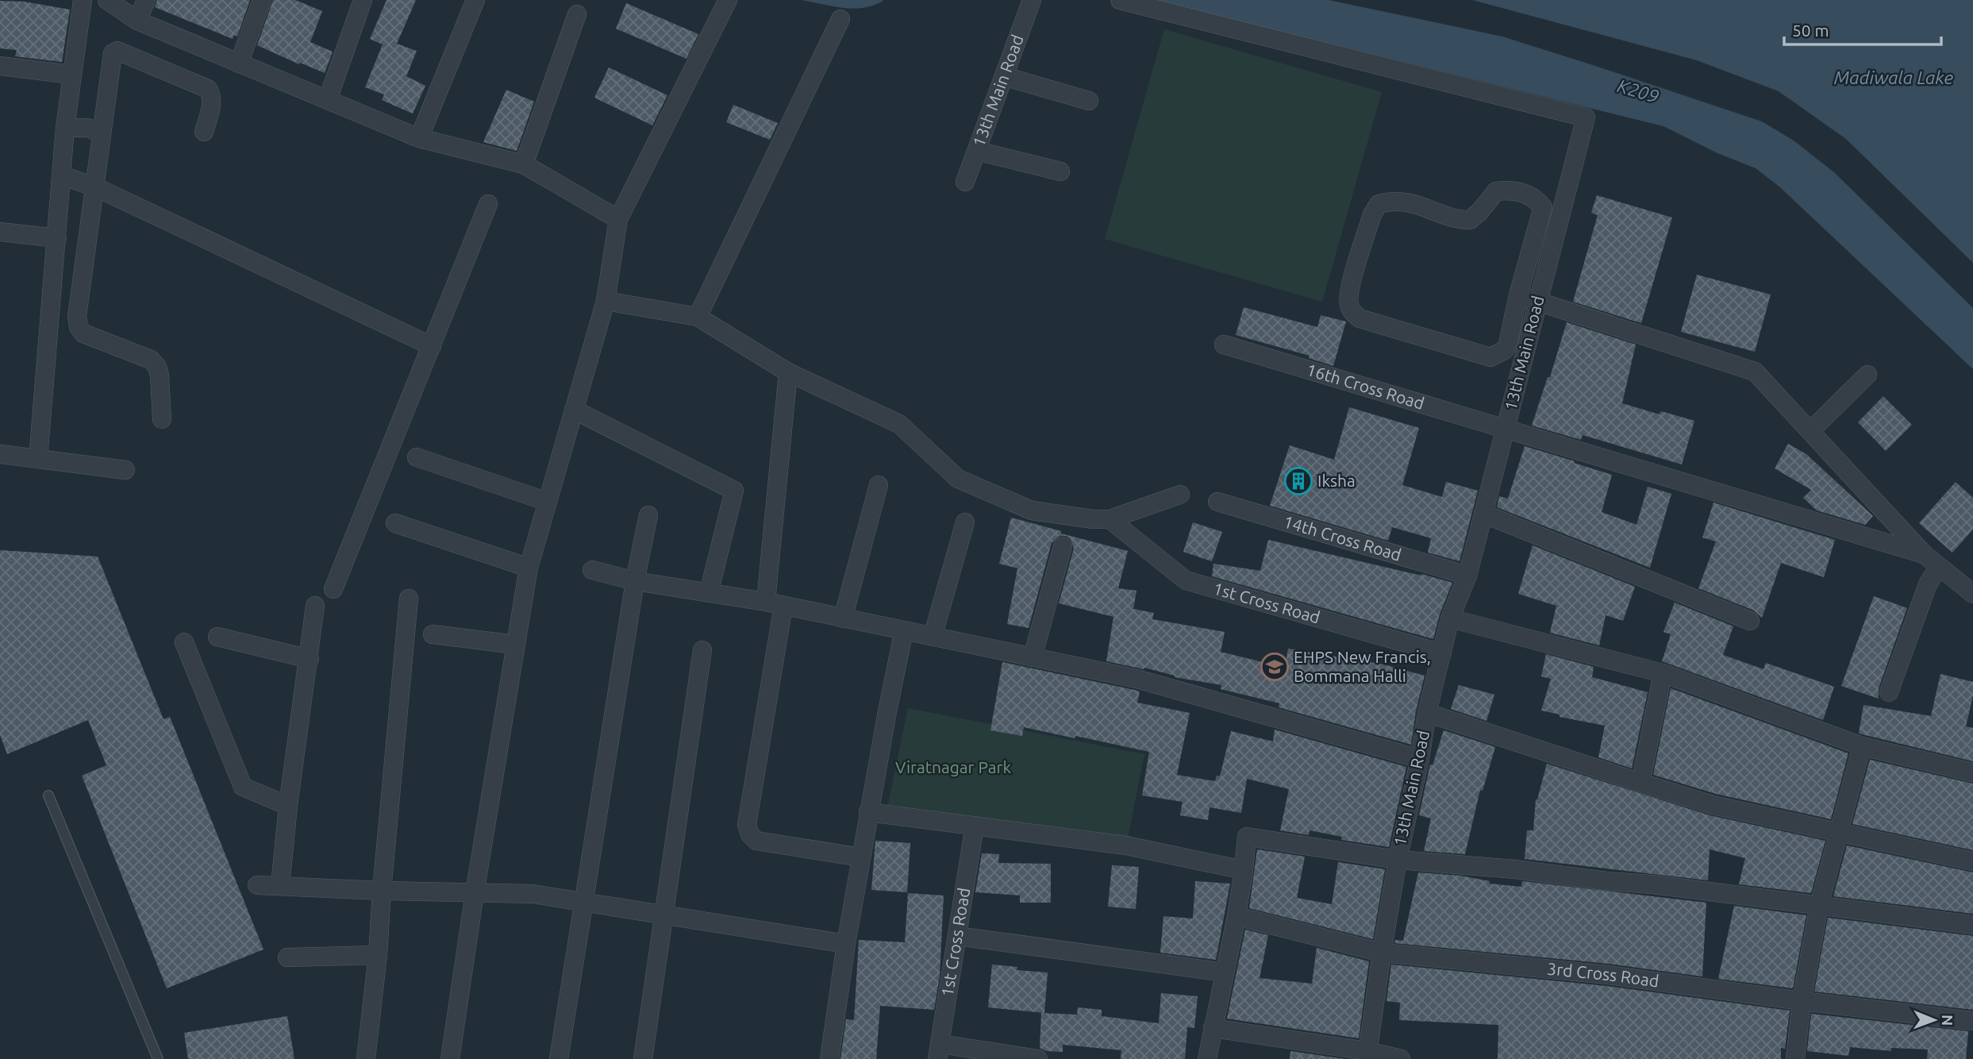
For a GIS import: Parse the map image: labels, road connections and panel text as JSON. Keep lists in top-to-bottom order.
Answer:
{
  "streets": {
    "street": [
      "13th Main Road",
      "16th Cross Road",
      "14th Cross Road",
      "1st Cross Road",
      "3rd Cross Road"
    ]
  },
  "crossings": [
    ["13th Main Road", "16th Cross Road"],
    ["13th Main Road", "14th Cross Road"],
    ["13th Main Road", "1st Cross Road"],
    ["13th Main Road", "3rd Cross Road"]
  ],
  "water": ["Madiwala Lake", "K209"],
  "parks": ["Viratnagar Park"],
  "places": {
    "building": ["Iksha"],
    "school or university": ["EHPS New Francis, Bommana Halli"]
  },
  "scale_bar": "50 m",
  "north": "right"
}
